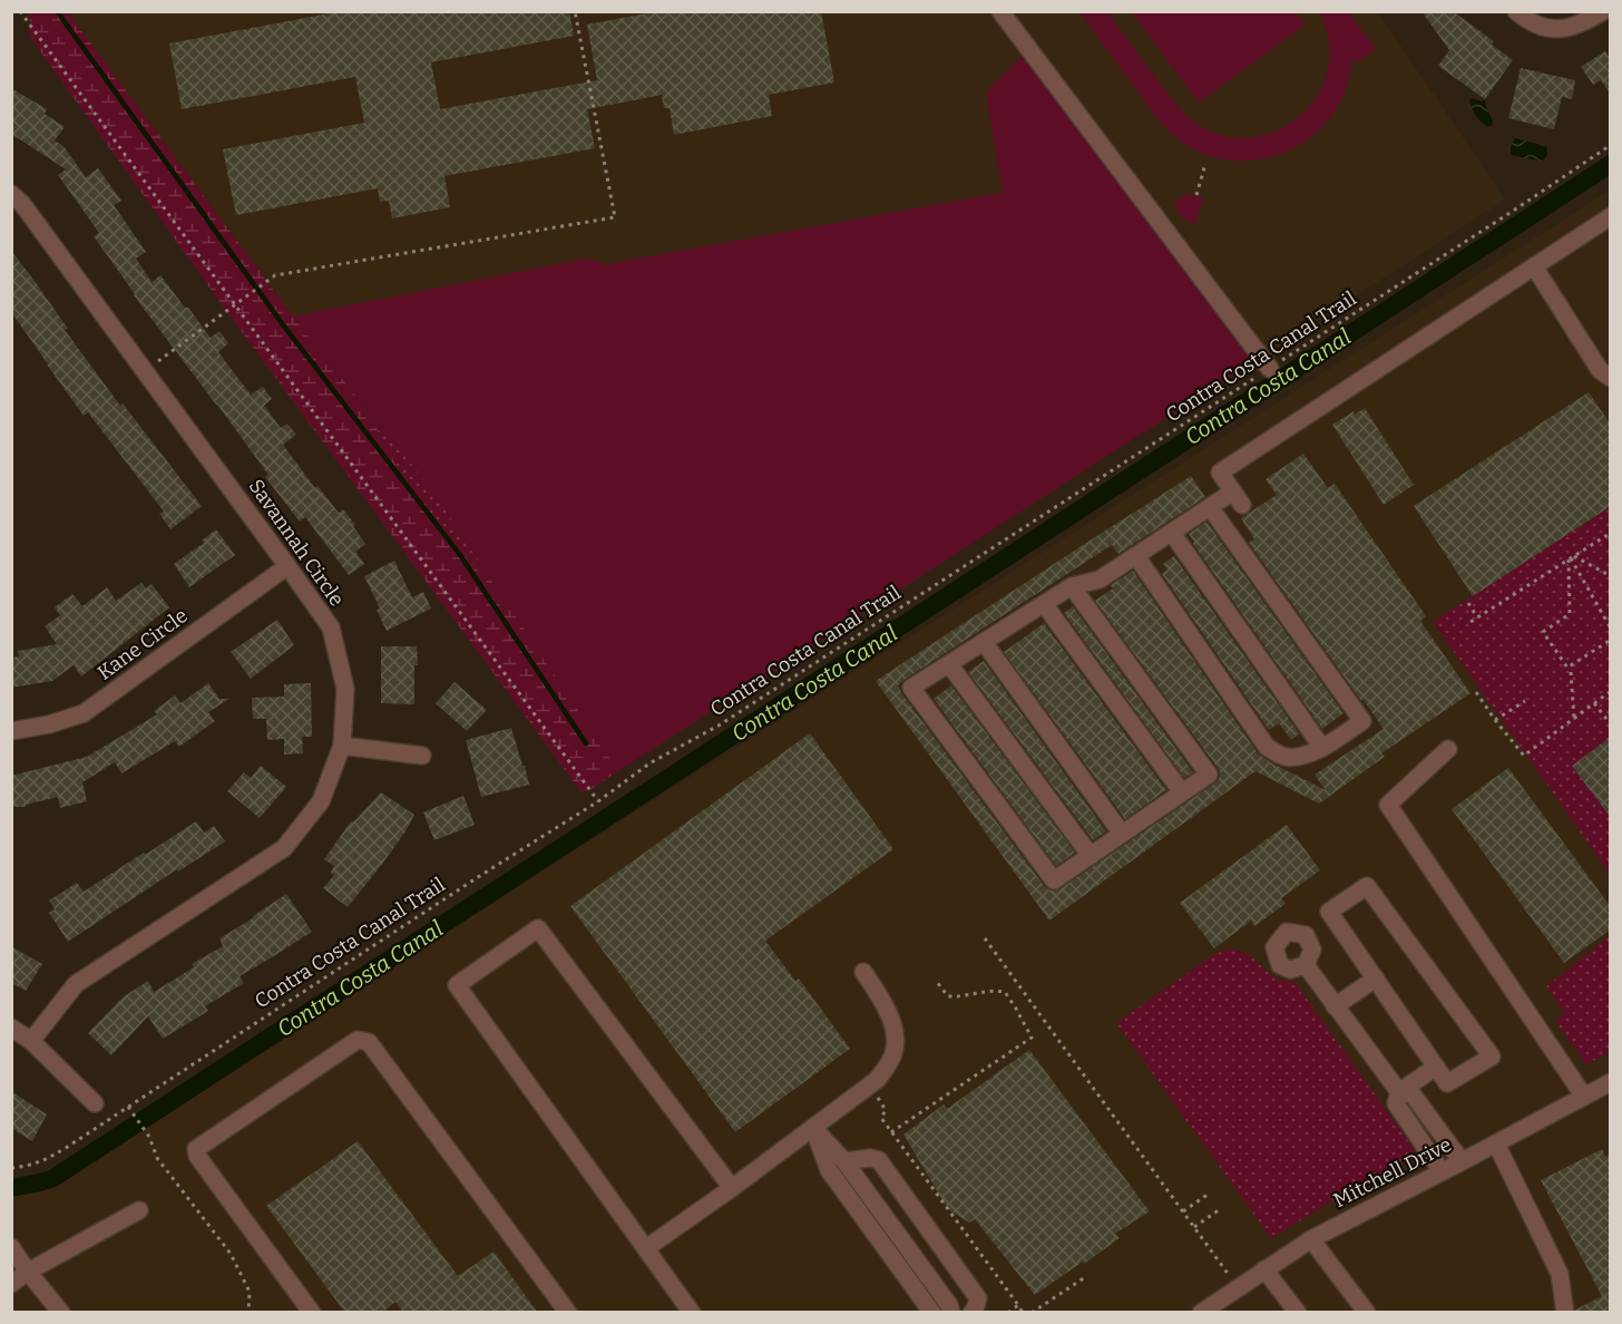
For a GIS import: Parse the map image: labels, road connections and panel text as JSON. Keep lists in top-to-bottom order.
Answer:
{
  "streets": {
    "street": ["Savannah Circle", "Kane Circle", "Mitchell Drive"],
    "path": ["Contra Costa Canal Trail"]
  },
  "crossings": [
    ["Savannah Circle", "Kane Circle"]
  ],
  "water": ["Contra Costa Canal"]
}
